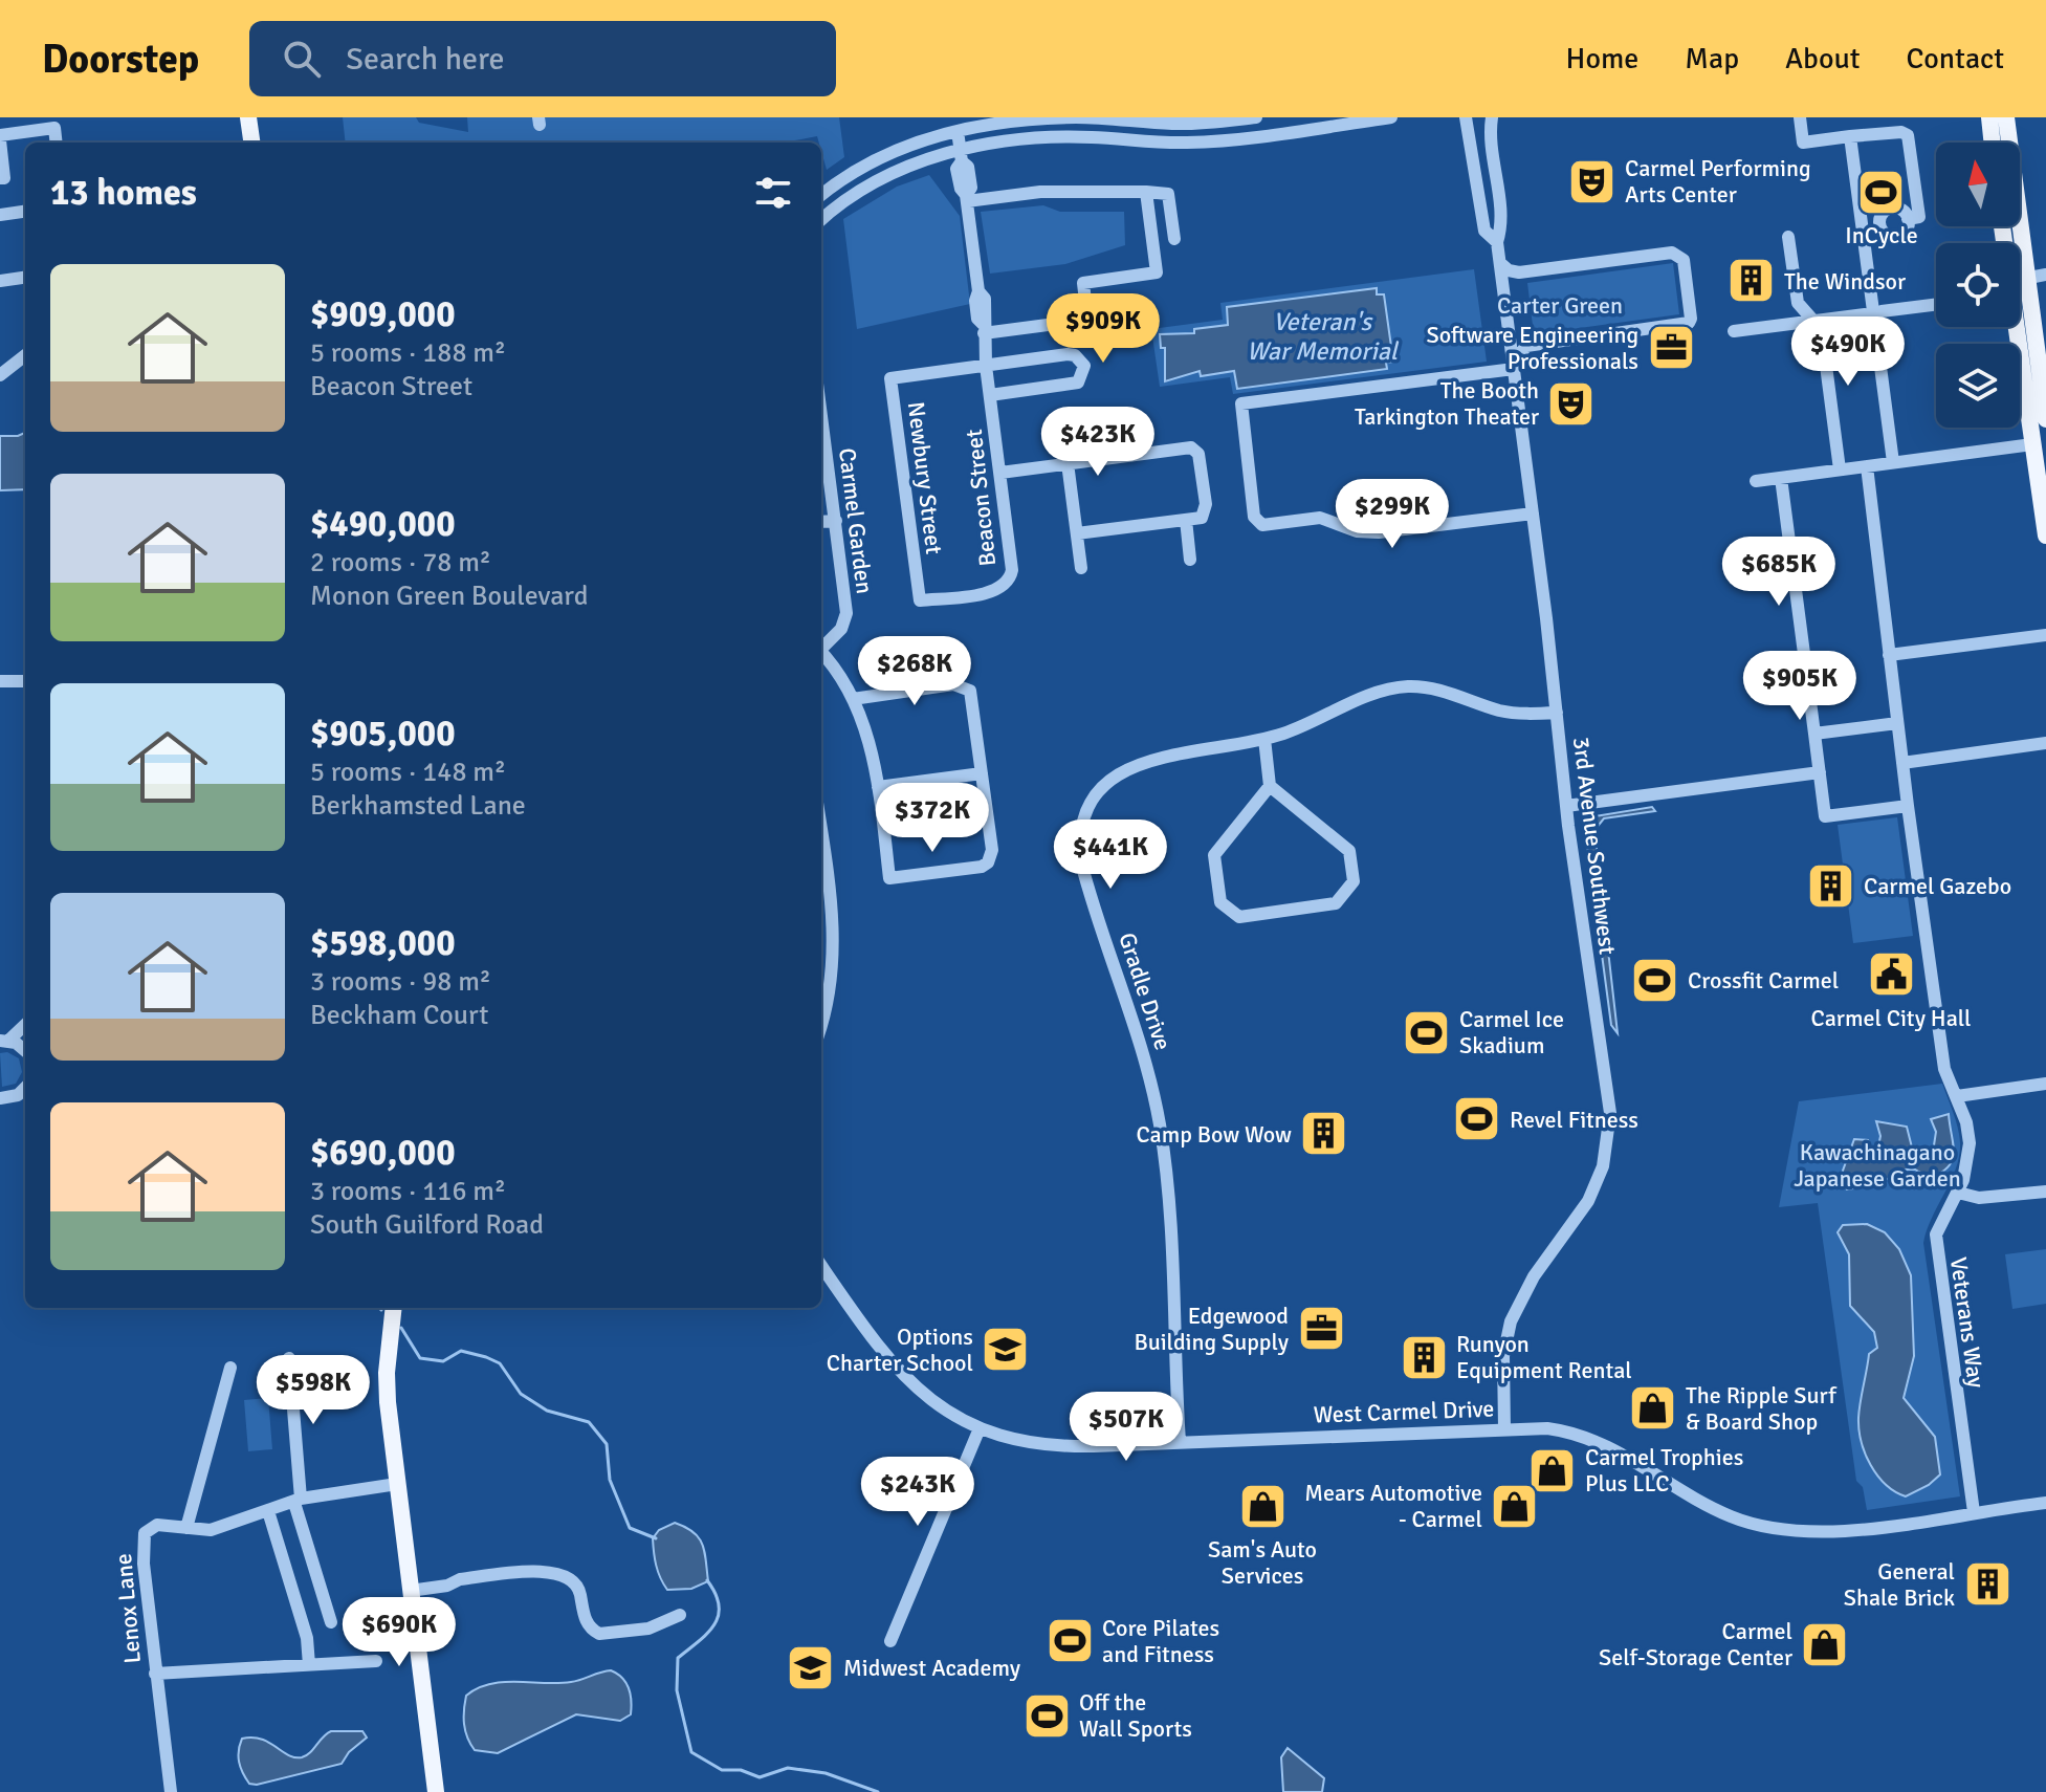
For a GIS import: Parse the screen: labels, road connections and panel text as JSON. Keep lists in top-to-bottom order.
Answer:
{
  "streets": {
    "street": [
      "Newbury Street",
      "Beacon Street",
      "Carmel Garden",
      "3rd Avenue Southwest",
      "Gradle Drive",
      "Veterans Way",
      "West Carmel Drive",
      "Lenox Lane"
    ]
  },
  "crossings": [
    ["Newbury Street", "Beacon Street"],
    ["3rd Avenue Southwest", "Gradle Drive"],
    ["3rd Avenue Southwest", "West Carmel Drive"],
    ["Gradle Drive", "West Carmel Drive"],
    ["Veterans Way", "West Carmel Drive"]
  ],
  "water": ["Veteran's War Memorial"],
  "parks": ["Carter Green", "Kawachinagano Japanese Garden"],
  "places": {
    "theatre": ["Carmel Performing Arts Center", "The Booth Tarkington Theater"],
    "sports": [
      "InCycle",
      "Crossfit Carmel",
      "Carmel Ice Skadium",
      "Revel Fitness",
      "Core Pilates and Fitness",
      "Off the Wall Sports"
    ],
    "building": [
      "The Windsor",
      "Carmel Gazebo",
      "Camp Bow Wow",
      "Runyon Equipment Rental",
      "General Shale Brick"
    ],
    "office": ["Software Engineering Professionals", "Edgewood Building Supply"],
    "public building": ["Carmel City Hall"],
    "school or university": ["Options Charter School", "Midwest Academy"],
    "shop": [
      "The Ripple Surf & Board Shop",
      "Carmel Trophies Plus LLC",
      "Sam's Auto Services",
      "Mears Automotive - Carmel",
      "Carmel Self-Storage Center"
    ]
  },
  "north": "top",
  "page": {
    "header": "Doorstep",
    "search": "Search here",
    "nav": [
      "Home",
      "Map",
      "About",
      "Contact"
    ],
    "heading": "13 homes",
    "list": [
      {
        "name": "$909,000",
        "note": "5 rooms · 188 m² · Beacon Street"
      },
      {
        "name": "$490,000",
        "note": "2 rooms · 78 m² · Monon Green Boulevard"
      },
      {
        "name": "$905,000",
        "note": "5 rooms · 148 m² · Berkhamsted Lane"
      },
      {
        "name": "$598,000",
        "note": "3 rooms · 98 m² · Beckham Court"
      },
      {
        "name": "$690,000",
        "note": "3 rooms · 116 m² · South Guilford Road"
      }
    ],
    "price": [
      "$909K",
      "$490K",
      "$423K",
      "$299K",
      "$685K",
      "$268K",
      "$905K",
      "$372K",
      "$441K",
      "$598K",
      "$507K",
      "$243K",
      "$690K"
    ]
  }
}
